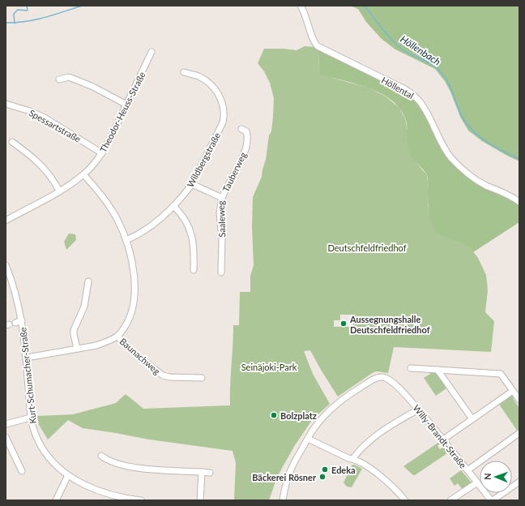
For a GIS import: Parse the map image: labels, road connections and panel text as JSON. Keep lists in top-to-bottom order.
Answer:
{
  "streets": {
    "street": [
      "Höllental",
      "Theodor-Heuss-Straße",
      "Spessartstraße",
      "Wildbergstraße",
      "Tauberweg",
      "Saaleweg",
      "Baunachweg",
      "Kurt-Schumacher-Straße",
      "Willy-Brandt-Straße"
    ]
  },
  "crossings": [
    ["Theodor-Heuss-Straße", "Spessartstraße"],
    ["Wildbergstraße", "Saaleweg"],
    ["Tauberweg", "Saaleweg"]
  ],
  "water": ["Höllenbach"],
  "parks": ["Deutschfeldfriedhof", "Seinäjoki-Park"],
  "places": [
    "Aussegnungshalle Deutschfeldfriedhof",
    "Bolzplatz",
    "Edeka",
    "Bäckerei Rösner"
  ],
  "north": "left"
}
